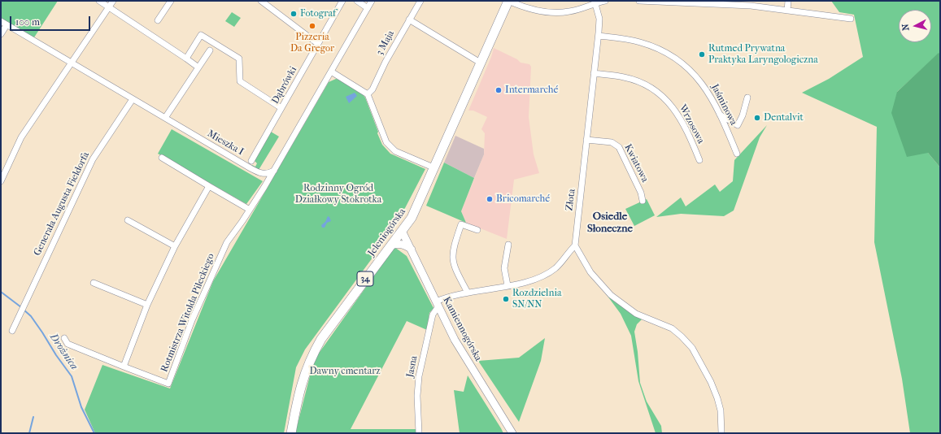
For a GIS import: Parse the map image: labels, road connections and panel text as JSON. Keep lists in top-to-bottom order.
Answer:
{
  "streets": {
    "main road": ["Jeleniogórska", "34"],
    "street": [
      "3 Maja",
      "Dąbrówki",
      "Jaśminowa",
      "Wrzosowa",
      "Mieszka I",
      "Kwiatowa",
      "Złota",
      "Generała Augusta Fieldorfa",
      "Rotmistrza Witolda Pileckiego",
      "Kamiennogórska",
      "Jasna"
    ]
  },
  "crossings": [
    ["Jaśminowa", "Złota"],
    ["Wrzosowa", "Złota"],
    ["Mieszka I", "Generała Augusta Fieldorfa"],
    ["Mieszka I", "Rotmistrza Witolda Pileckiego"],
    ["Kwiatowa", "Złota"],
    ["Jeleniogórska", "Kamiennogórska"],
    ["Kamiennogórska", "Jasna"]
  ],
  "districts": ["Osiedle Słoneczne"],
  "water": ["Drożnica"],
  "parks": ["Rodzinny Ogród Działkowy Stokrotka", "Dawny cmentarz"],
  "places": [
    "Fotograf",
    "Pizzeria Da Gregor",
    "Rutmed Prywatna Praktyka Laryngologiczna",
    "Intermarché",
    "Dentalvit",
    "Bricomarché",
    "Rozdzielnia SN/NN"
  ],
  "scale_bar": "100 m",
  "north": "left"
}
